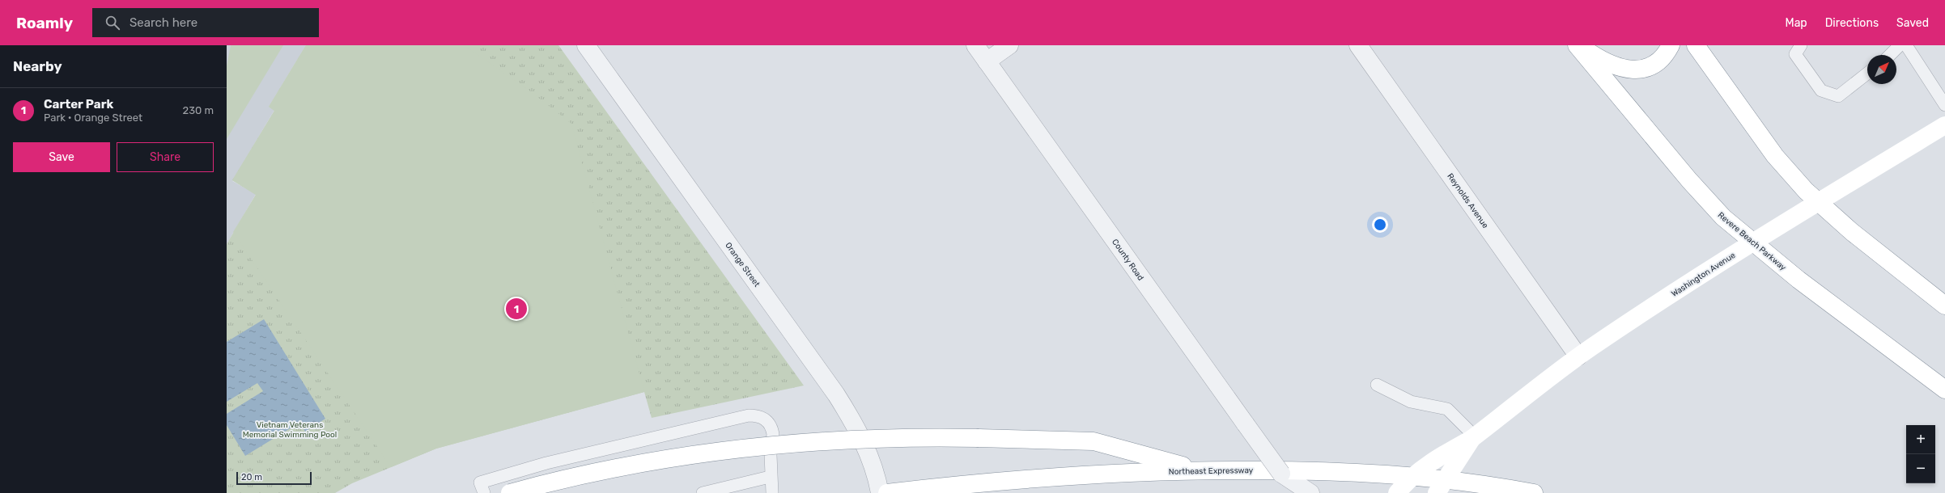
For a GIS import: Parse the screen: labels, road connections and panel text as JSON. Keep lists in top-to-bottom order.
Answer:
{
  "streets": {
    "main road": ["Revere Beach Parkway", "Washington Avenue", "Northeast Expressway"],
    "street": ["Reynolds Avenue", "County Road", "Orange Street"]
  },
  "crossings": [
    ["Reynolds Avenue", "Washington Avenue"],
    ["Revere Beach Parkway", "Washington Avenue"]
  ],
  "parks": ["Vietnam Veterans Memorial Swimming Pool"],
  "scale_bar": "20 m",
  "north": "top right",
  "page": {
    "header": "Roamly",
    "search": "Search here",
    "nav": ["Map", "Directions", "Saved"],
    "heading": "Nearby",
    "list": [
      {
        "mark": "1",
        "name": "Carter Park",
        "note": "Park · Orange Street",
        "value": "230 m"
      }
    ],
    "buttons": ["Save", "Share"],
    "pins": "1",
    "map_buttons": ["+", "−"],
    "scale": "20 m"
  }
}
